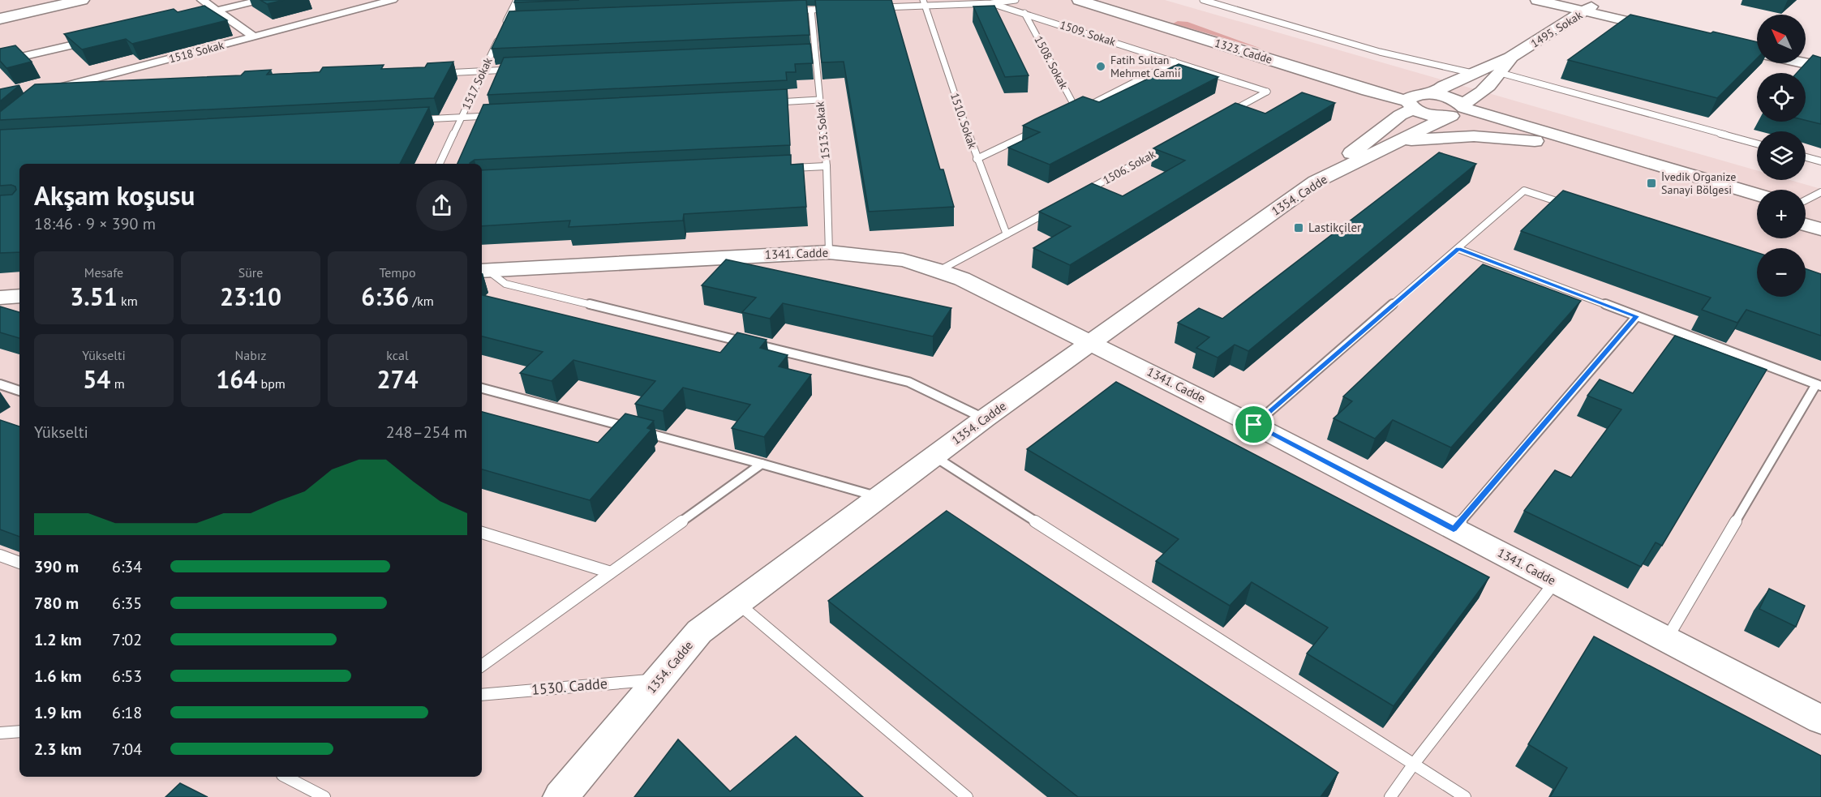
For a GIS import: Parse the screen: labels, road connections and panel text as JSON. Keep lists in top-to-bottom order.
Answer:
{
  "streets": {
    "main road": [
      "1495. Sokak",
      "1323. Cadde",
      "1354. Cadde",
      "1341. Cadde"
    ],
    "street": ["1518 Sokak"],
    "lane": [
      "1509. Sokak",
      "1508. Sokak",
      "1517 Sokak",
      "1510. Sokak",
      "1513. Sokak",
      "1506. Sokak",
      "1530. Cadde"
    ]
  },
  "crossings": [
    ["1495. Sokak", "1323. Cadde"],
    ["1495. Sokak", "1354. Cadde"],
    ["1509. Sokak", "1508. Sokak"],
    ["1513. Sokak", "1341. Cadde"],
    ["1354. Cadde", "1341. Cadde"],
    ["1354. Cadde", "1530. Cadde"]
  ],
  "places": {
    "other": ["Fatih Sultan Mehmet Camii"],
    "transit": ["İvedik Organize Sanayi Bölgesi", "Lastikçiler"]
  },
  "north": "top left",
  "page": {
    "map_buttons": ["+", "−"],
    "heading": ["Akşam koşusu", "18:46 · 9 × 390 m"],
    "stats": [
      ["Mesafe", "3.51 km"],
      ["Süre", "23:10"],
      ["Tempo", "6:36 /km"],
      ["Yükselti", "54 m"],
      ["Nabız", "164 bpm"],
      ["kcal", "274"]
    ],
    "chart": ["Yükselti", "248–254 m"],
    "list": [
      {
        "name": "390 m",
        "note": "6:34"
      },
      {
        "name": "780 m",
        "note": "6:35"
      },
      {
        "name": "1.2 km",
        "note": "7:02"
      },
      {
        "name": "1.6 km",
        "note": "6:53"
      },
      {
        "name": "1.9 km",
        "note": "6:18"
      },
      {
        "name": "2.3 km",
        "note": "7:04"
      }
    ]
  }
}
